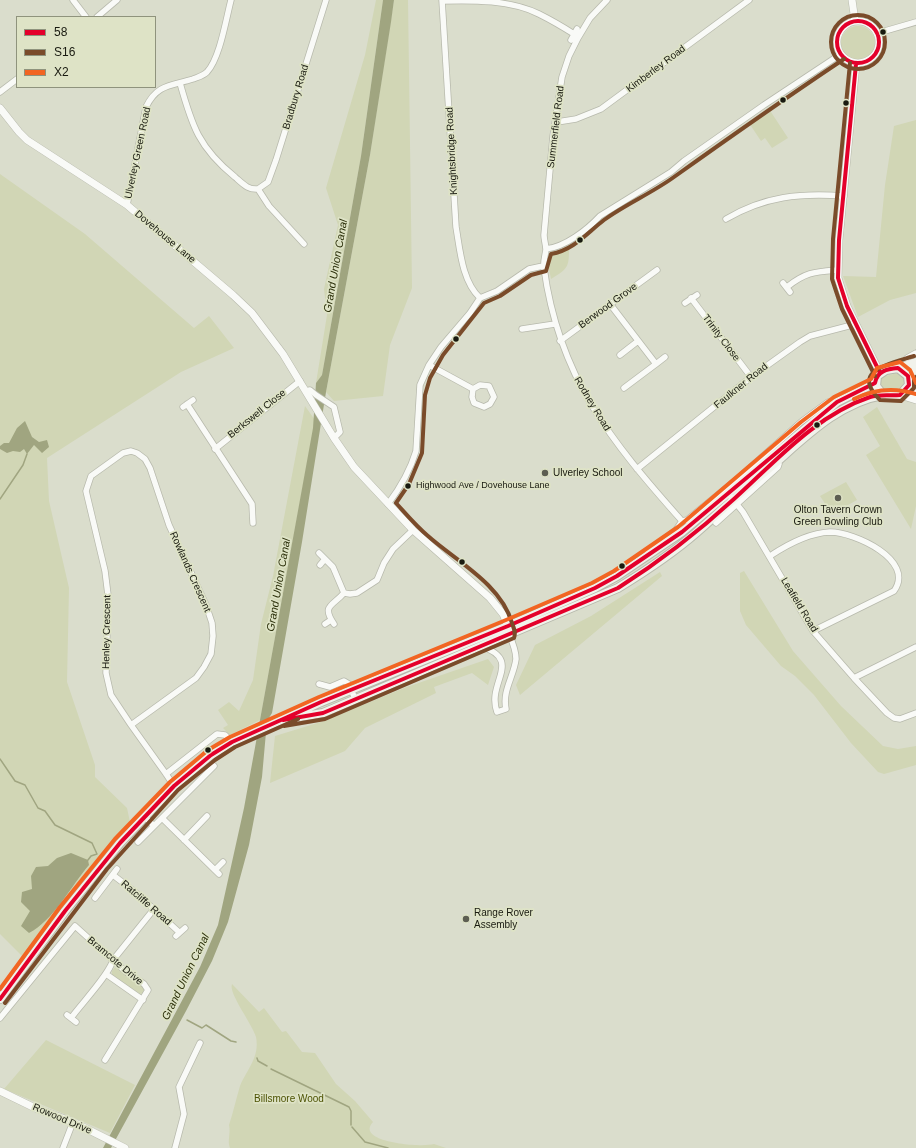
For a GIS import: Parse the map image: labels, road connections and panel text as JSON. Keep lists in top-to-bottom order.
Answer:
{
  "streets": {
    "street": [
      "Kimberley Road",
      "Bradbury Road",
      "Summerfield Road",
      "Knightsbridge Road",
      "Ulverley Green Road",
      "Dovehouse Lane",
      "Berwood Grove",
      "Trinity Close",
      "Faulkner Road",
      "Rodney Road",
      "Berkswell Close",
      "Rowlands Crescent",
      "Leafield Road",
      "Henley Crescent",
      "Ratcliffe Road",
      "Bramcote Drive",
      "Rowood Drive"
    ]
  },
  "crossings": [
    ["Kimberley Road", "Summerfield Road"],
    ["Summerfield Road", "Rodney Road"],
    ["Ulverley Green Road", "Dovehouse Lane"],
    ["Dovehouse Lane", "Berkswell Close"],
    ["Berwood Grove", "Rodney Road"],
    ["Trinity Close", "Faulkner Road"],
    ["Faulkner Road", "Rodney Road"],
    ["Rowlands Crescent", "Henley Crescent"]
  ],
  "water": ["Grand Union Canal"],
  "parks": ["Billsmore Wood"],
  "places": [
    "Ulverley School",
    "Highwood Ave / Dovehouse Lane",
    "Olton Tavern Crown Green Bowling Club",
    "Range Rover Assembly"
  ],
  "lines": ["transit line S16", "transit line 58", "transit line X2"],
  "legend": ["58", "S16", "X2"]
}
